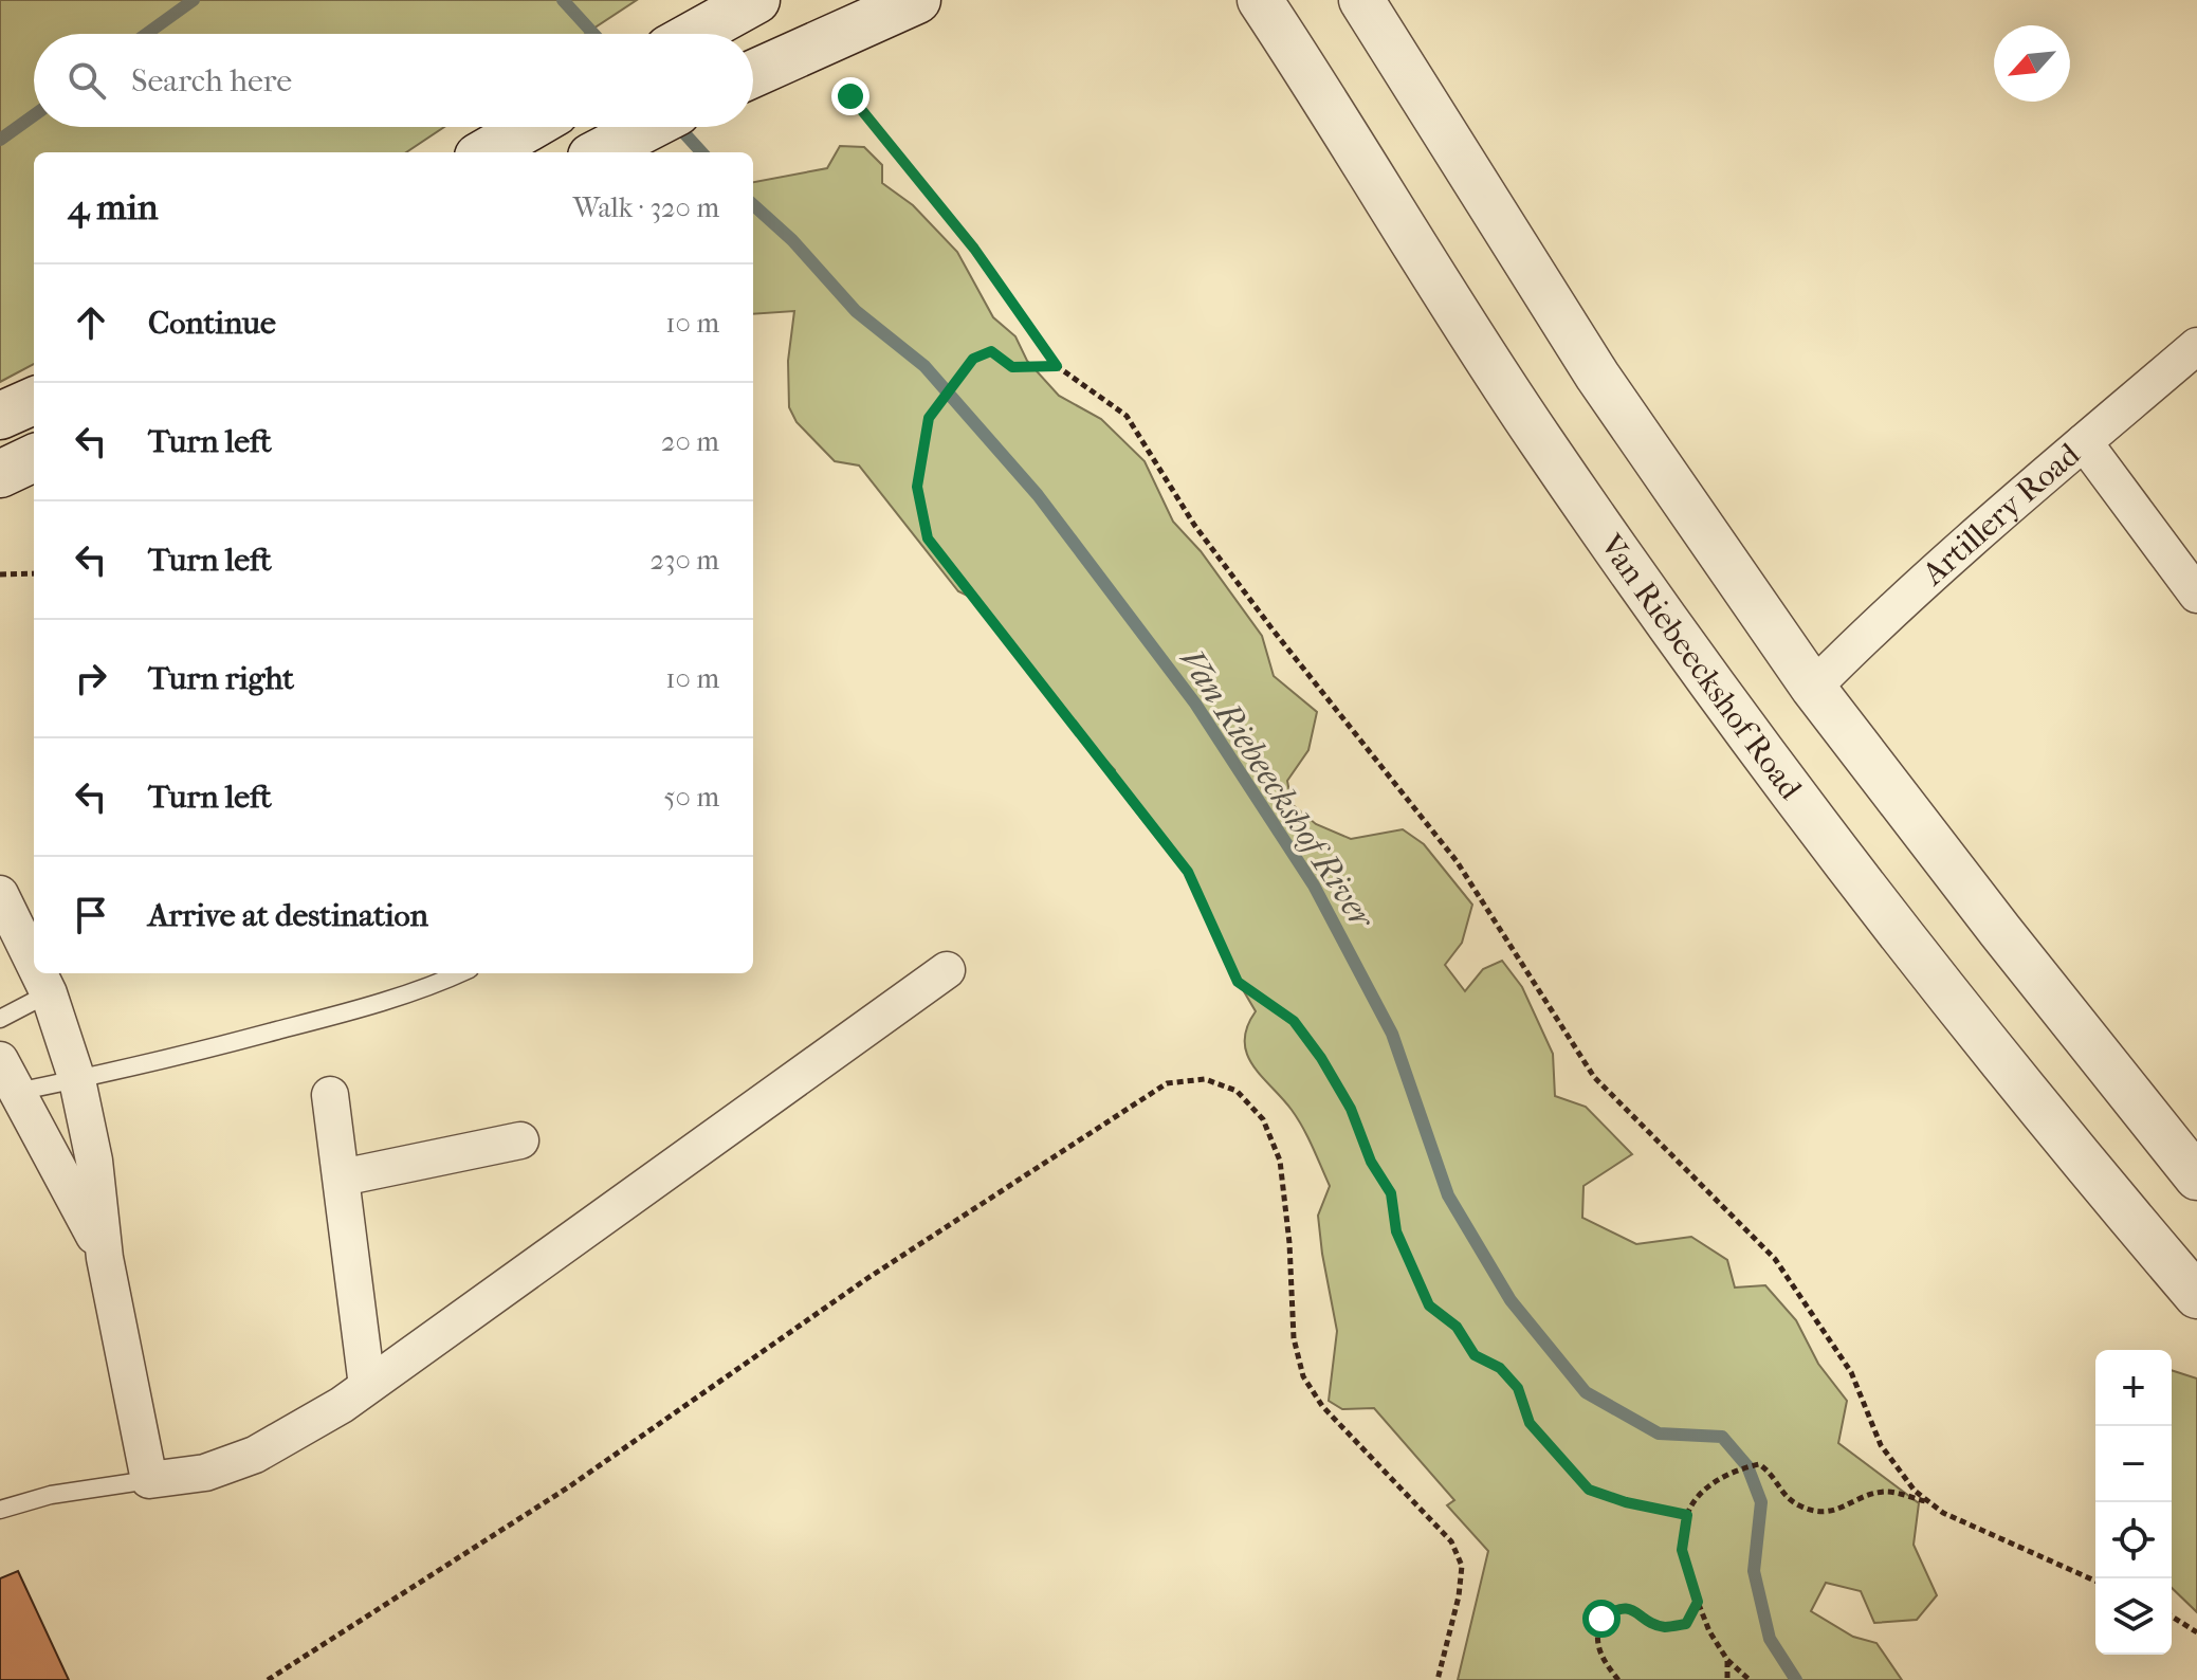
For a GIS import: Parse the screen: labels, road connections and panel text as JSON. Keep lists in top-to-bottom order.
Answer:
{
  "streets": {
    "street": ["Artillery Road", "Van Riebeeckshof Road"]
  },
  "water": ["Van Riebeeckshof River"],
  "north": "bottom left",
  "page": {
    "search": "Search here",
    "heading": ["4 min", "Walk · 320 m"],
    "list": [
      ["Continue", "10 m"],
      ["Turn left", "20 m"],
      ["Turn left", "230 m"],
      ["Turn right", "10 m"],
      ["Turn left", "50 m"],
      "Arrive at destination"
    ],
    "map_buttons": ["+", "−"]
  }
}
